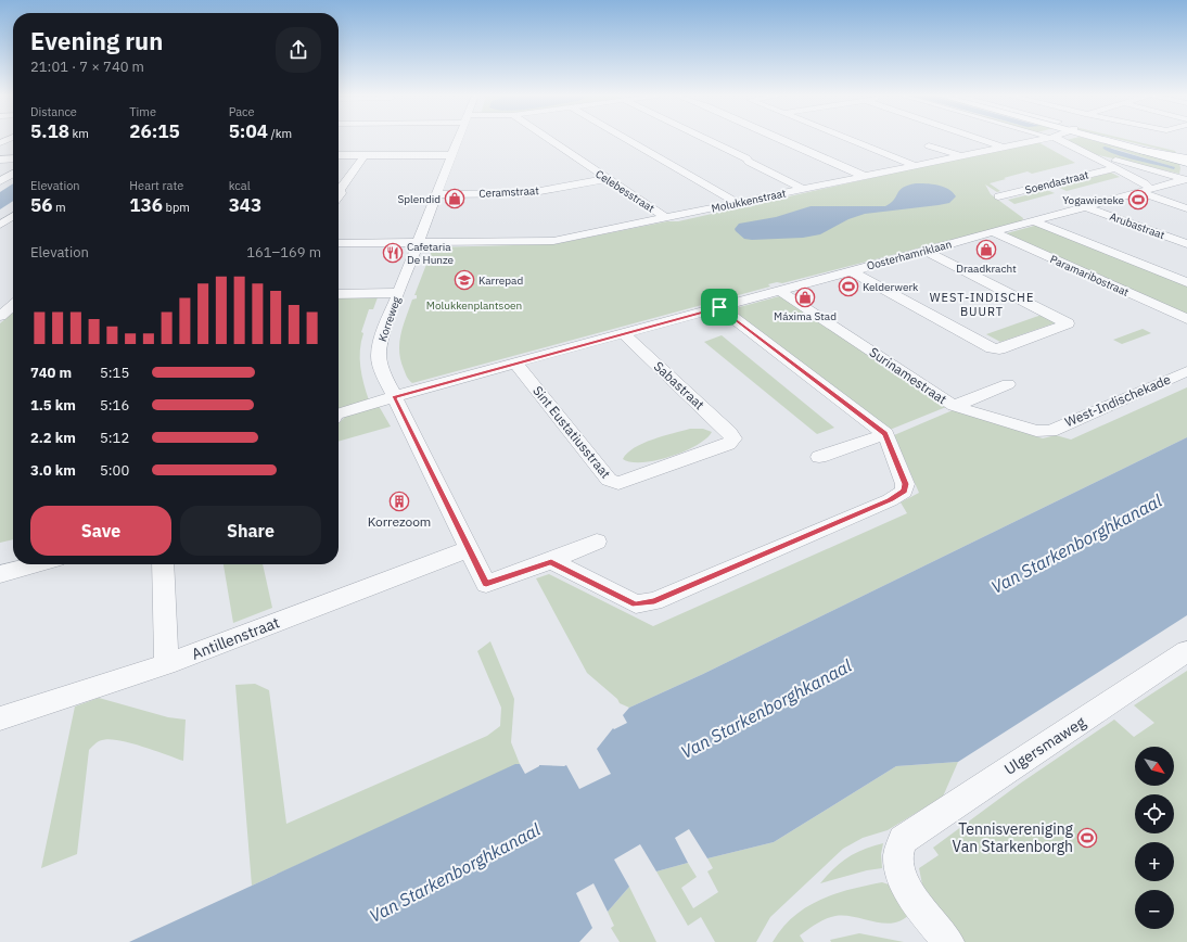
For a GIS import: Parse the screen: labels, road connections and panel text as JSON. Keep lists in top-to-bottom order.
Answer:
{
  "streets": {
    "street": [
      "Soendastraat",
      "Celebesstraat",
      "Ceramstraat",
      "Molukkenstraat",
      "Arubastraat",
      "Oosterhamriklaan",
      "Paramaribostraat",
      "Korreweg",
      "Surinamestraat",
      "Sabastraat",
      "West-Indischekade",
      "Sint Eustatiusstraat",
      "Antillenstraat",
      "Ulgersmaweg"
    ]
  },
  "crossings": [
    ["Soendastraat", "Oosterhamriklaan"],
    ["Celebesstraat", "Ceramstraat"],
    ["Celebesstraat", "Molukkenstraat"],
    ["Ceramstraat", "Korreweg"],
    ["Molukkenstraat", "Korreweg"],
    ["Arubastraat", "Oosterhamriklaan"],
    ["Oosterhamriklaan", "Paramaribostraat"],
    ["Oosterhamriklaan", "Korreweg"],
    ["Oosterhamriklaan", "Surinamestraat"],
    ["Oosterhamriklaan", "Sabastraat"],
    ["Oosterhamriklaan", "Sint Eustatiusstraat"],
    ["Korreweg", "Antillenstraat"],
    ["Surinamestraat", "West-Indischekade"],
    ["Sabastraat", "Sint Eustatiusstraat"]
  ],
  "districts": ["WEST-INDISCHE BUURT"],
  "water": ["Van Starkenborghkanaal"],
  "parks": ["Molukkenplantsoen"],
  "places": {
    "shop": ["Splendid", "Draadkracht", "Máxima Stad"],
    "sports": ["Yogawieteke", "Kelderwerk", "Tennisvereniging Van Starkenborgh"],
    "restaurant": ["Cafetaria De Hunze"],
    "school or university": ["Karrepad"],
    "building": ["Korrezoom"]
  },
  "north": "bottom right",
  "page": {
    "heading": ["Evening run", "21:01 · 7 × 740 m"],
    "stats": [
      ["Distance", "5.18 km"],
      ["Time", "26:15"],
      ["Pace", "5:04 /km"],
      ["Elevation", "56 m"],
      ["Heart rate", "136 bpm"],
      ["kcal", "343"]
    ],
    "chart": ["Elevation", "161–169 m"],
    "list": [
      {
        "name": "740 m",
        "note": "5:15"
      },
      {
        "name": "1.5 km",
        "note": "5:16"
      },
      {
        "name": "2.2 km",
        "note": "5:12"
      },
      {
        "name": "3.0 km",
        "note": "5:00"
      }
    ],
    "buttons": ["Save", "Share"],
    "map_buttons": ["+", "−"]
  }
}
